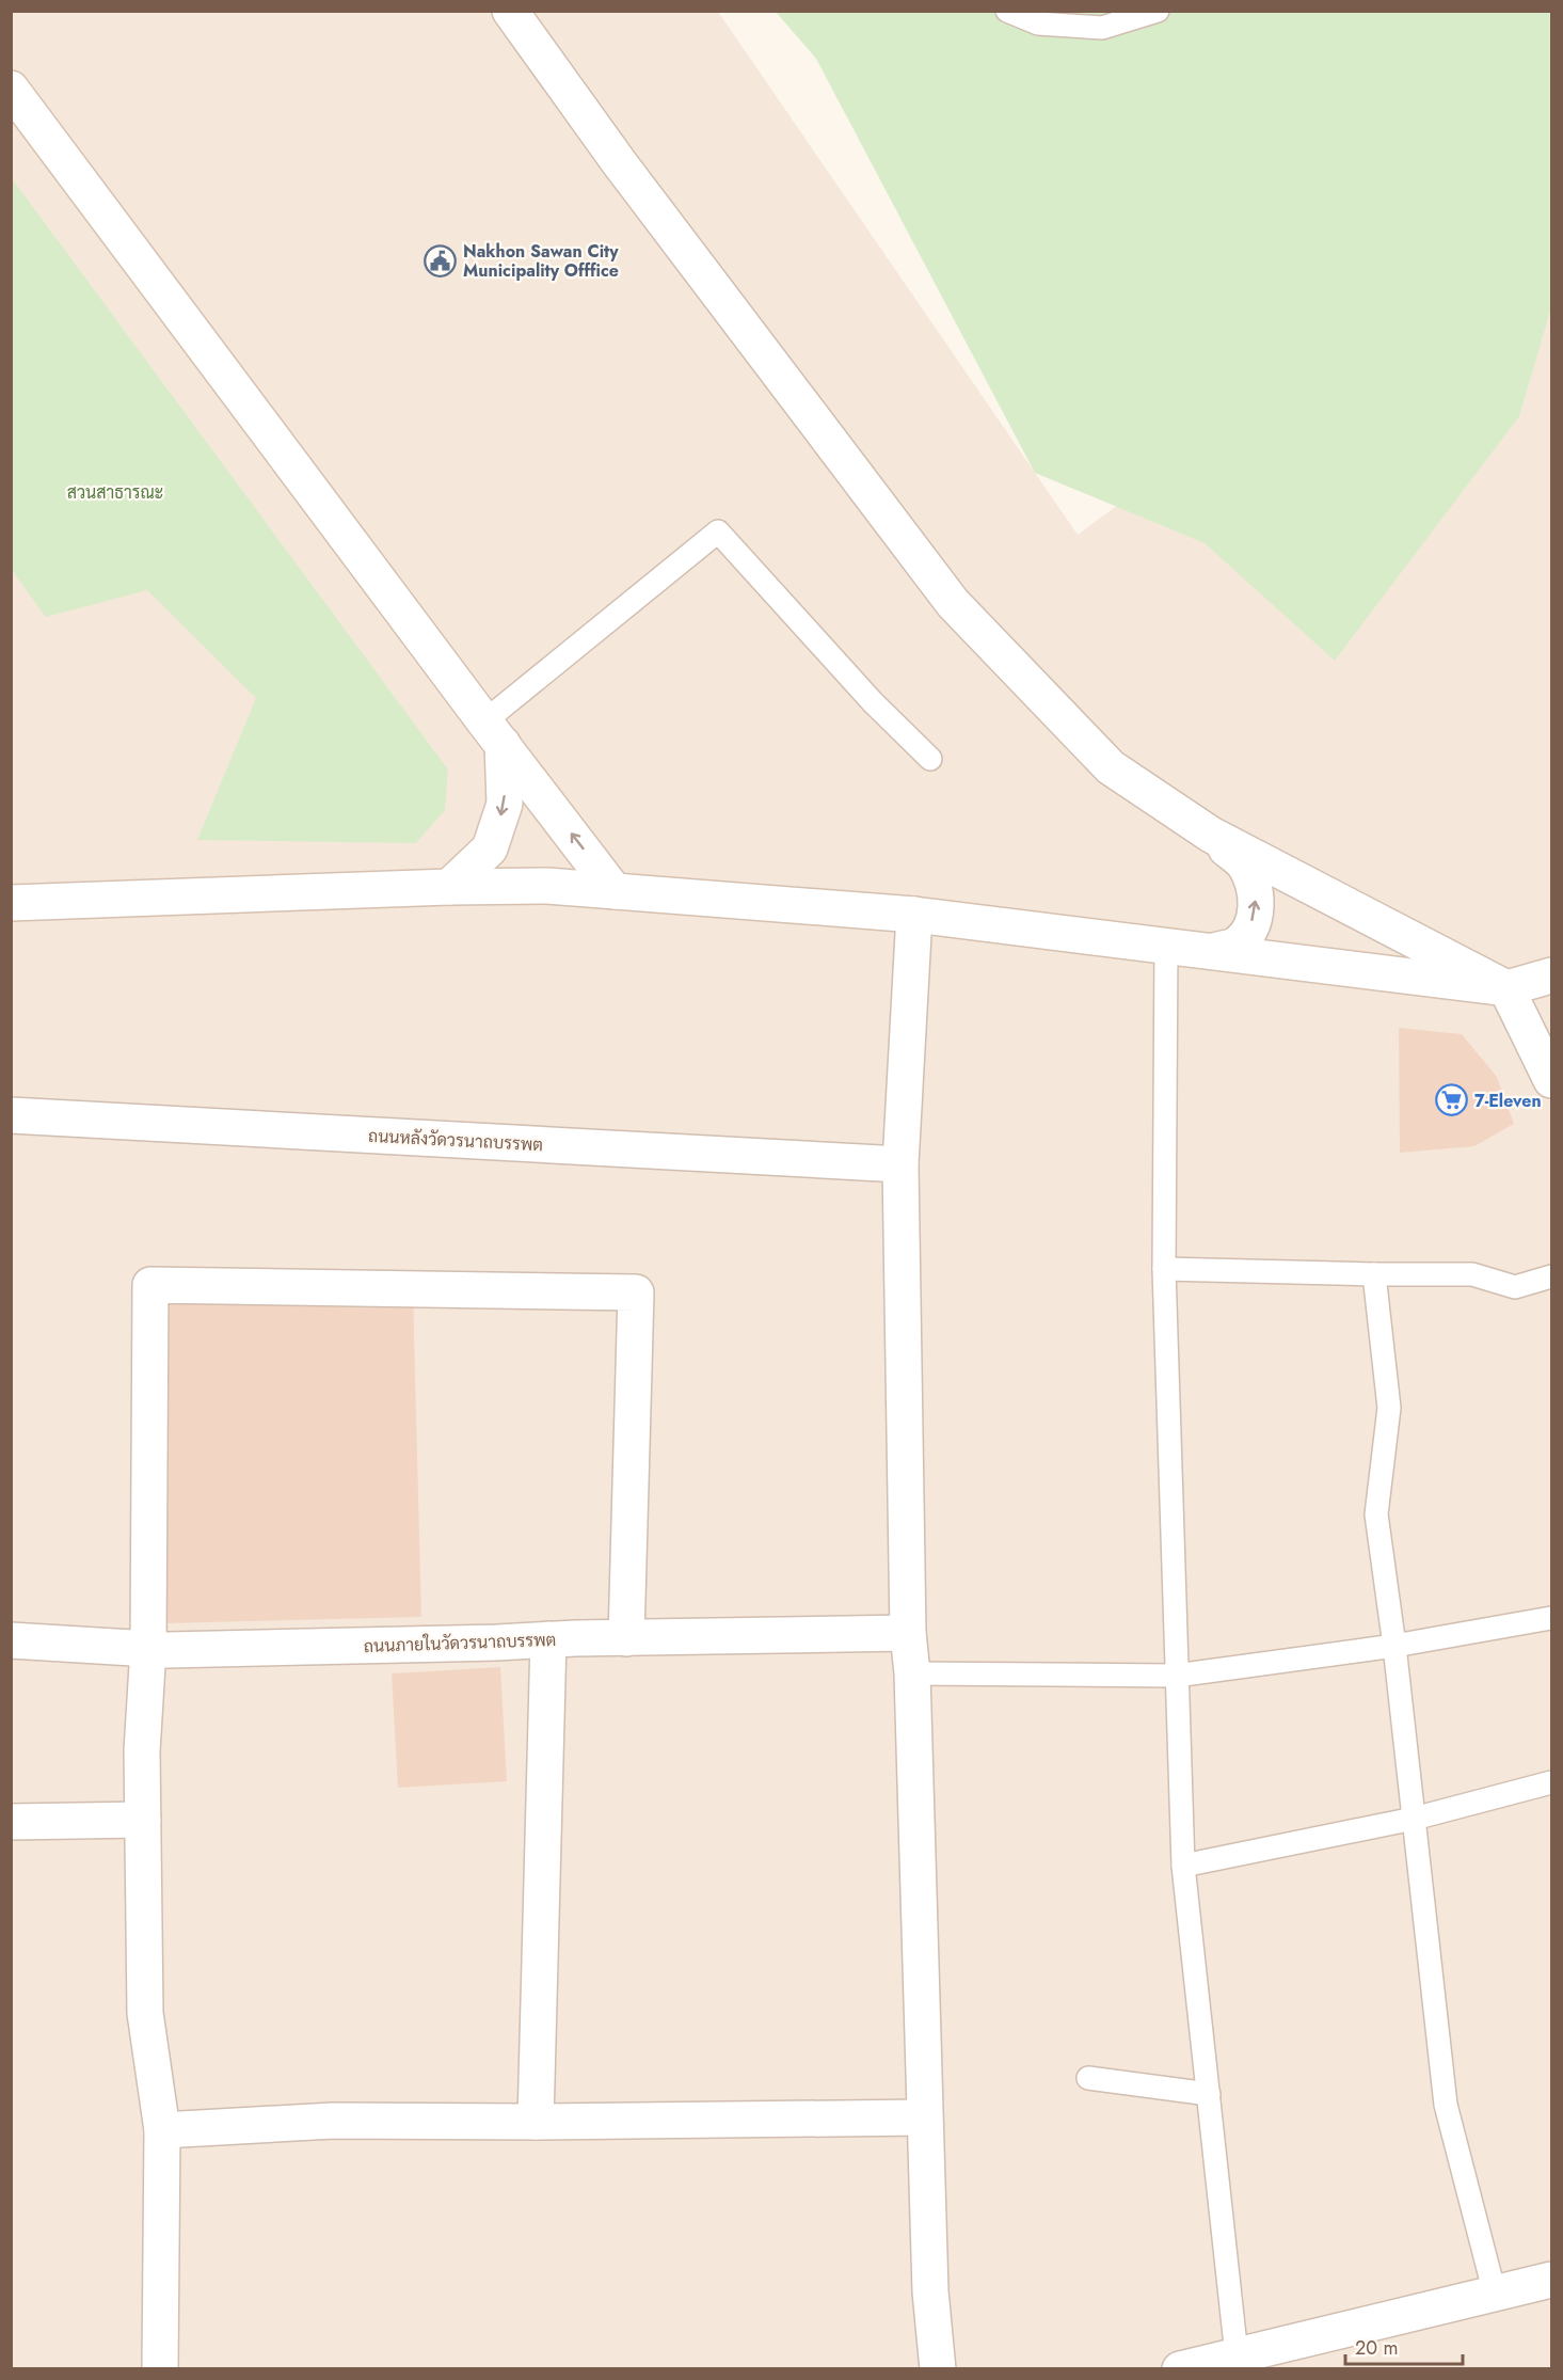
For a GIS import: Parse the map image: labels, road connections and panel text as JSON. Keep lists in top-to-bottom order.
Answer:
{
  "streets": {
    "street": ["ถนนหลังวัดวรนาถบรรพต", "ถนนภายในวัดวรนาถบรรพต"]
  },
  "parks": ["สวนสาธารณะ"],
  "places": {
    "public building": ["Nakhon Sawan City Municipality Offfice"],
    "supermarket": ["7-Eleven"]
  },
  "scale_bar": "20 m"
}
